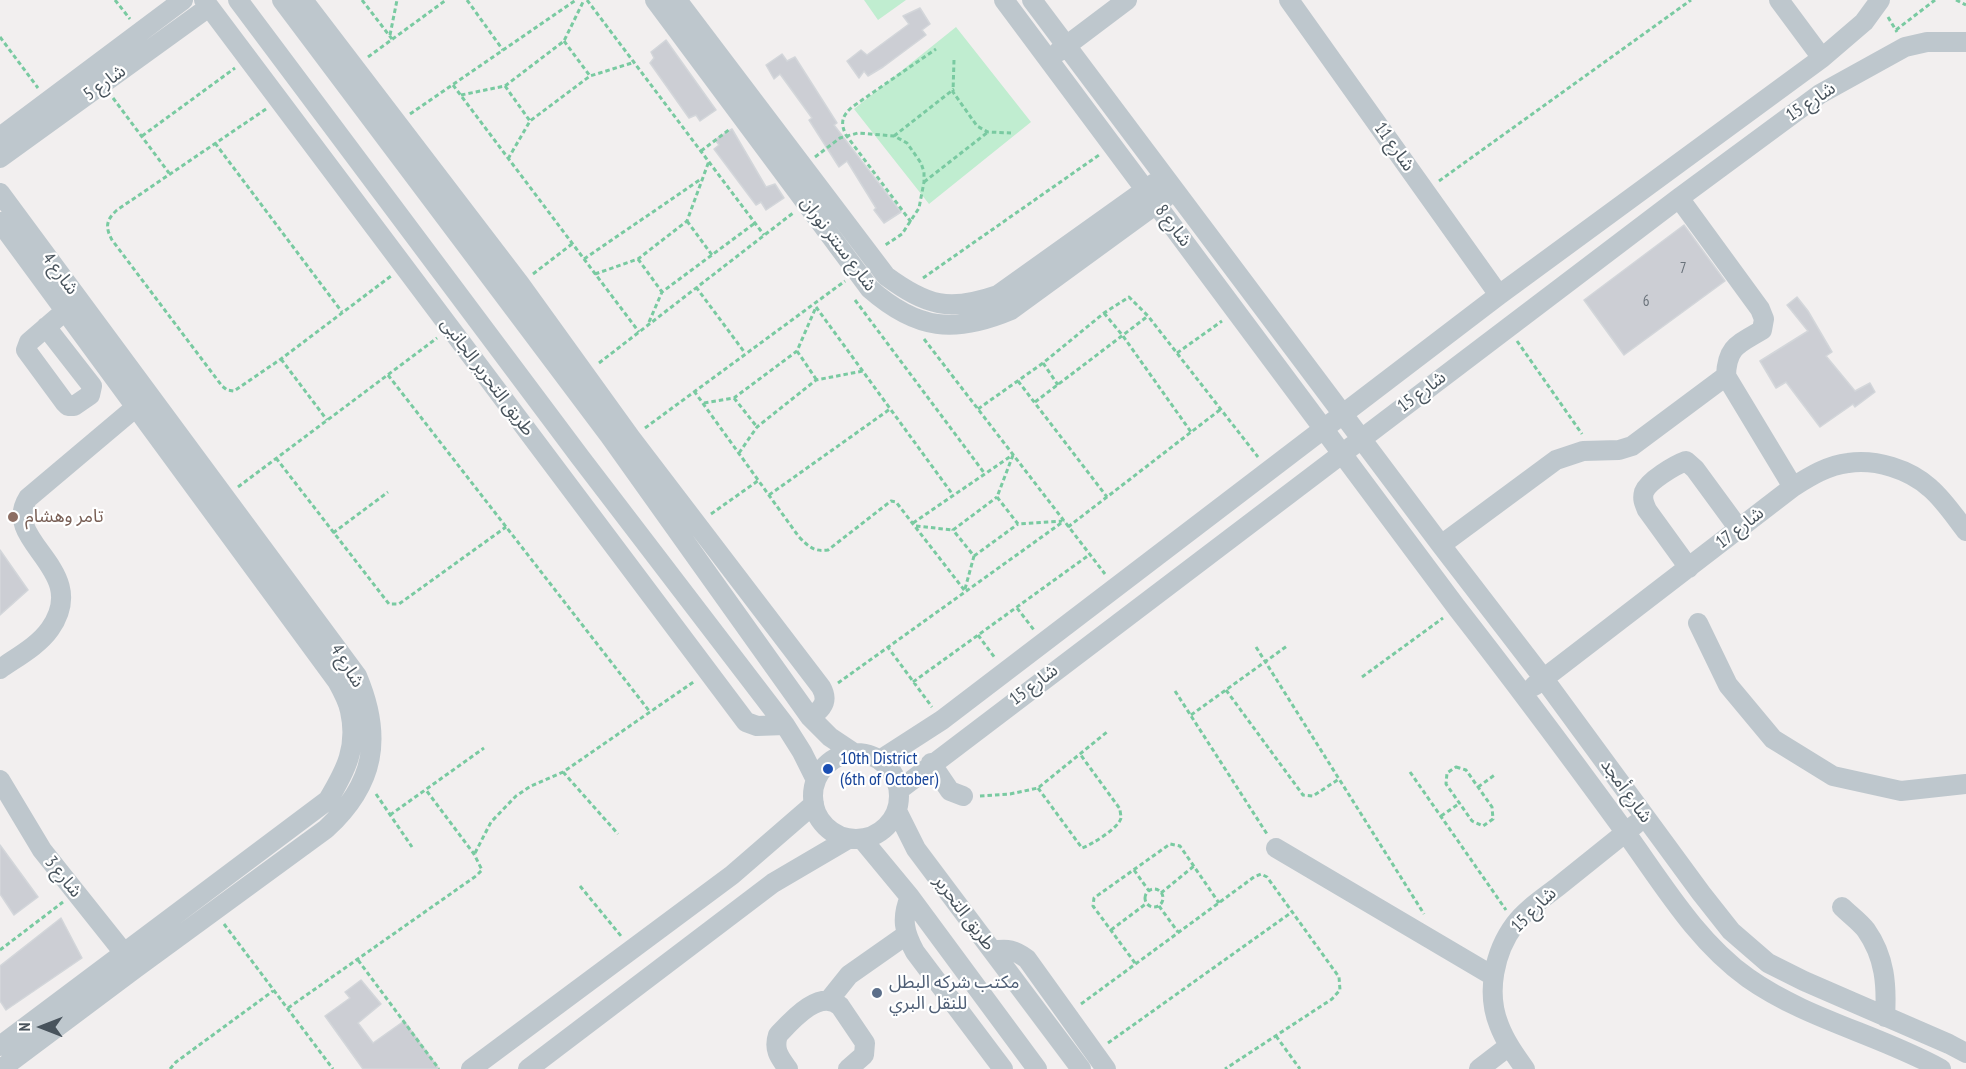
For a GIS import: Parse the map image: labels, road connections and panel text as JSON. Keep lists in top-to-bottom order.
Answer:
{
  "streets": {
    "street": [
      "شارع 5",
      "شارع 15",
      "شارع 11",
      "شارع 8",
      "شارع سنتر نوران",
      "شارع 4",
      "طريق التحرير الجانبى",
      "شارع 17",
      "شارع أمجد",
      "شارع 3",
      "طريق التحرير"
    ]
  },
  "crossings": [
    ["شارع 5", "طريق التحرير الجانبى"],
    ["شارع 15", "شارع 11"],
    ["شارع 15", "شارع 8"],
    ["شارع 15", "شارع أمجد"],
    ["شارع 15", "طريق التحرير"],
    ["شارع 8", "شارع سنتر نوران"],
    ["شارع 8", "شارع أمجد"],
    ["شارع 4", "شارع 3"],
    ["شارع 17", "شارع أمجد"]
  ],
  "places": ["تامر وهشام", "10th District (6th of October)", "مكتب شركه البطل للنقل البري"],
  "house_numbers": ["7", "6"],
  "north": "left"
}
